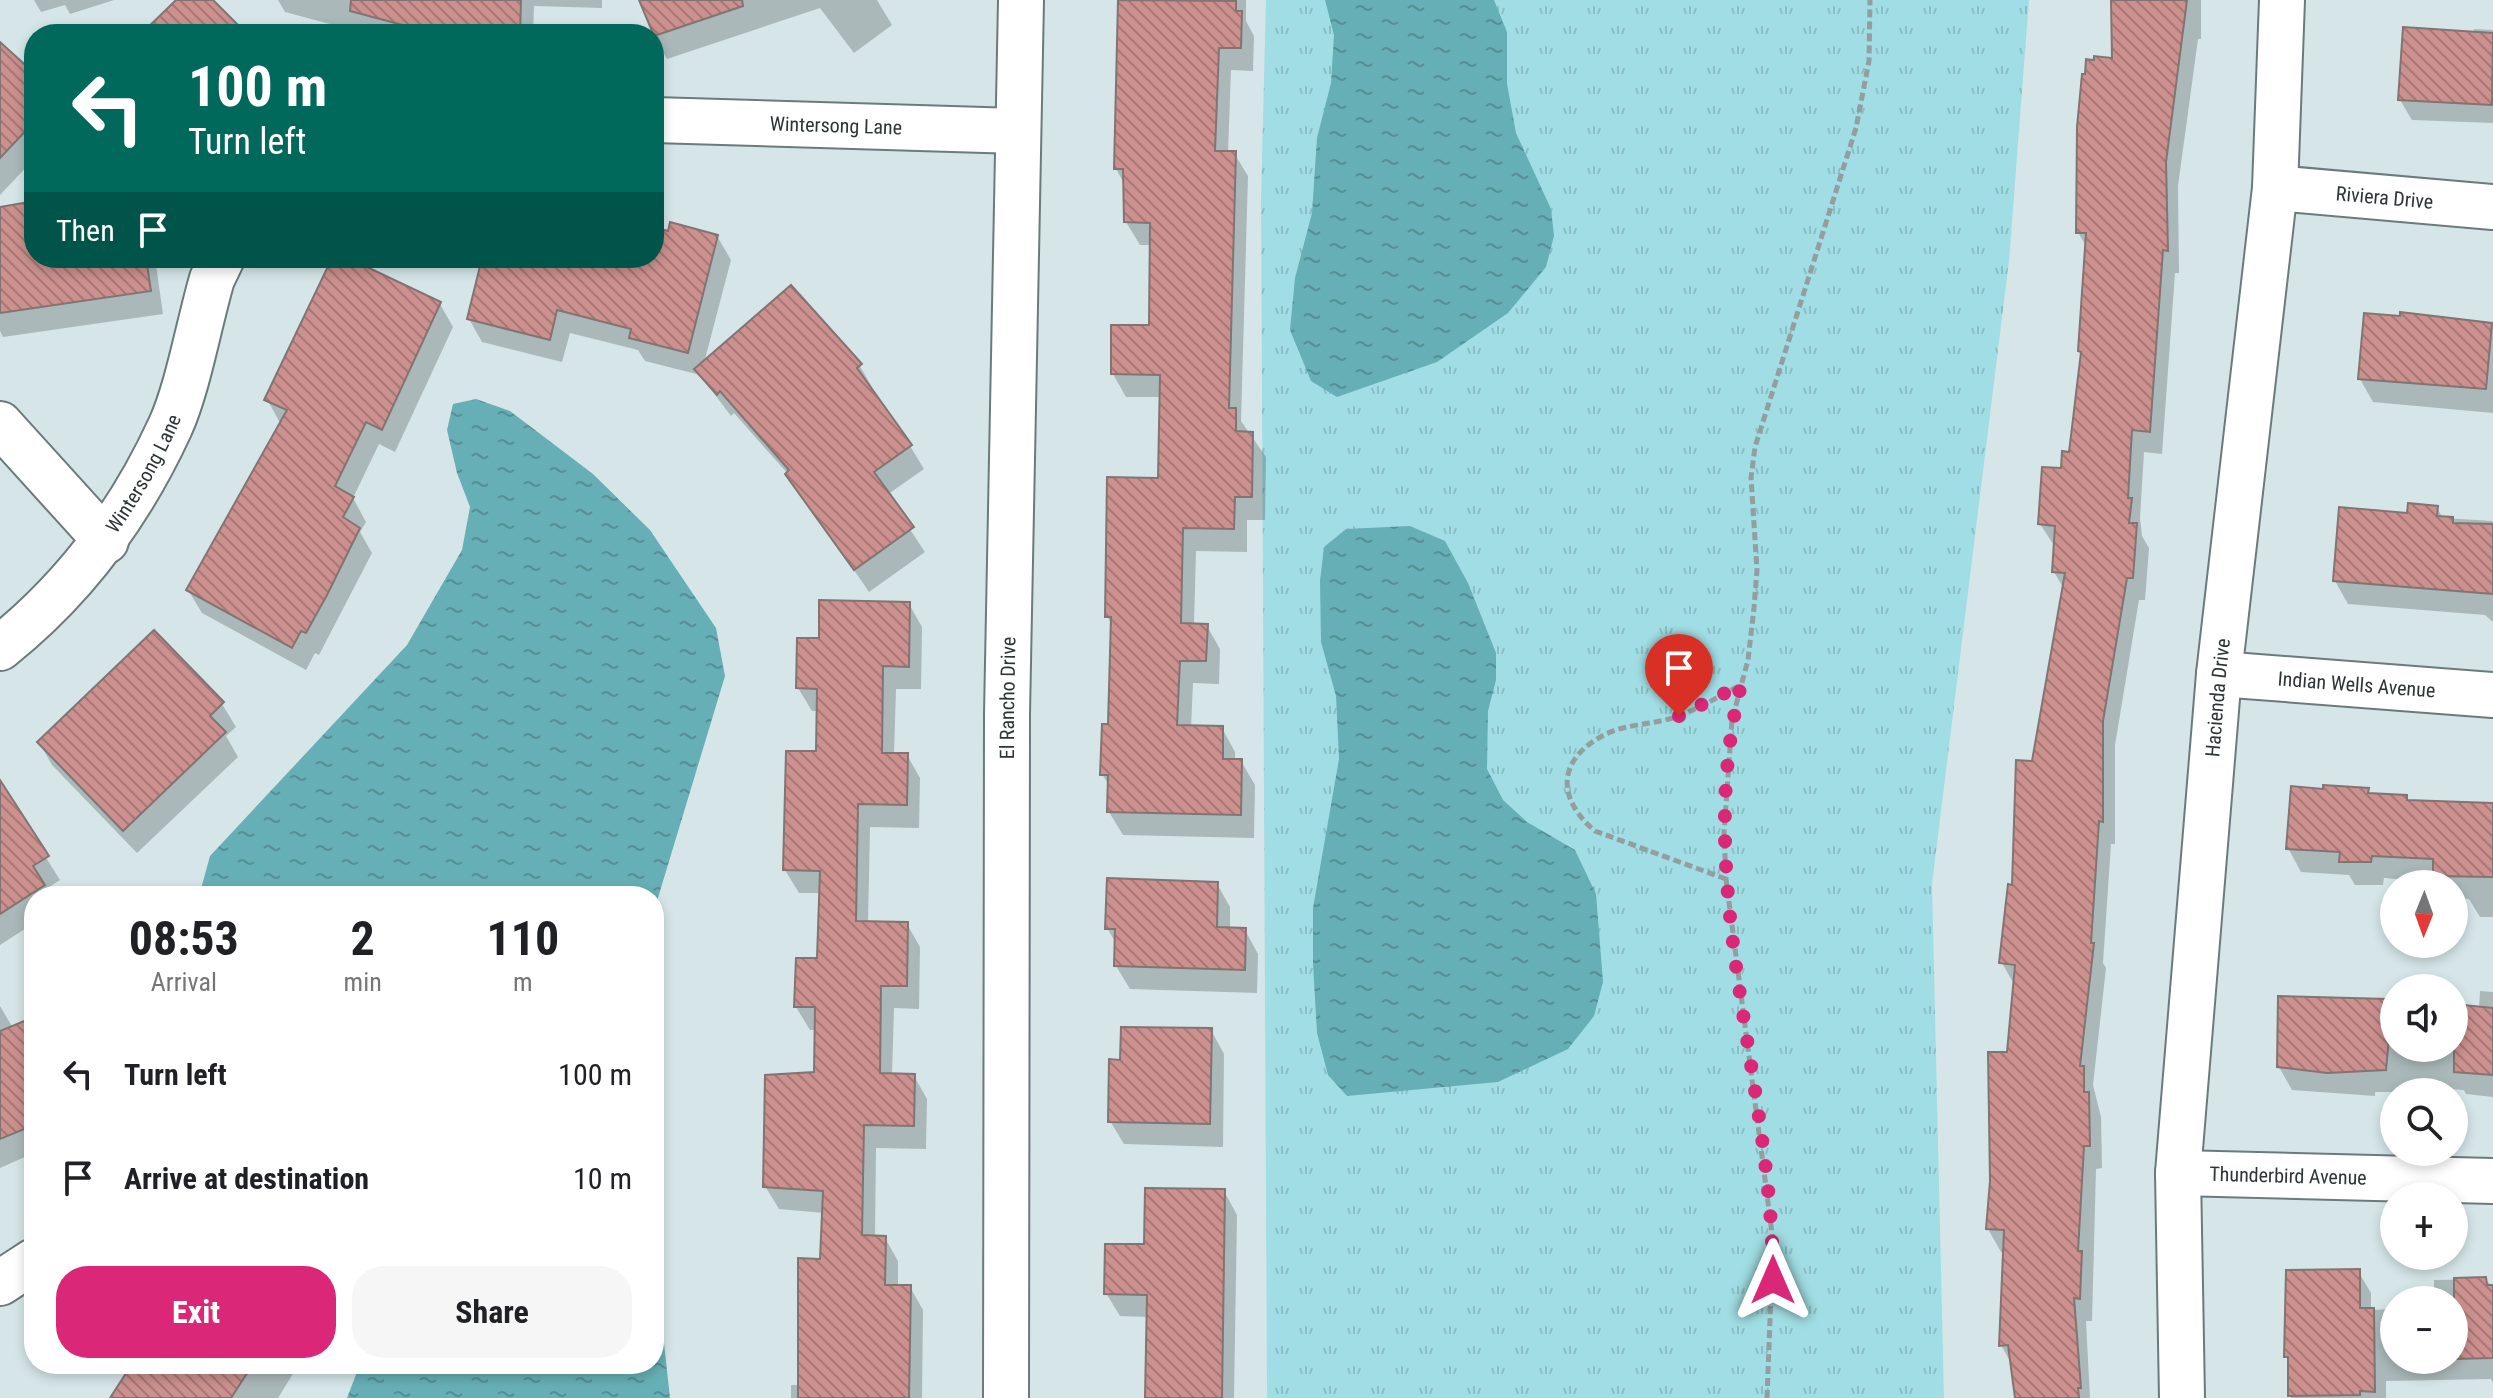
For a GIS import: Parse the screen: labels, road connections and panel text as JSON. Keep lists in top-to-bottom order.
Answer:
{
  "streets": {
    "street": [
      "Wintersong Lane",
      "Riviera Drive",
      "Indian Wells Avenue",
      "Hacienda Drive",
      "El Rancho Drive",
      "Thunderbird Avenue"
    ]
  },
  "crossings": [
    ["Wintersong Lane", "El Rancho Drive"],
    ["Riviera Drive", "Hacienda Drive"],
    ["Indian Wells Avenue", "Hacienda Drive"],
    ["Hacienda Drive", "Thunderbird Avenue"]
  ],
  "north": "bottom",
  "page": {
    "turn": ["100 m", "Turn left"],
    "then": "Then",
    "map_buttons": ["+", "−"],
    "eta": [
      "08:53",
      "Arrival",
      "2",
      "min",
      "110",
      "m"
    ],
    "list": [
      {
        "name": "Turn left",
        "value": "100 m"
      },
      {
        "name": "Arrive at destination",
        "value": "10 m"
      }
    ],
    "buttons": ["Exit", "Share"]
  }
}
